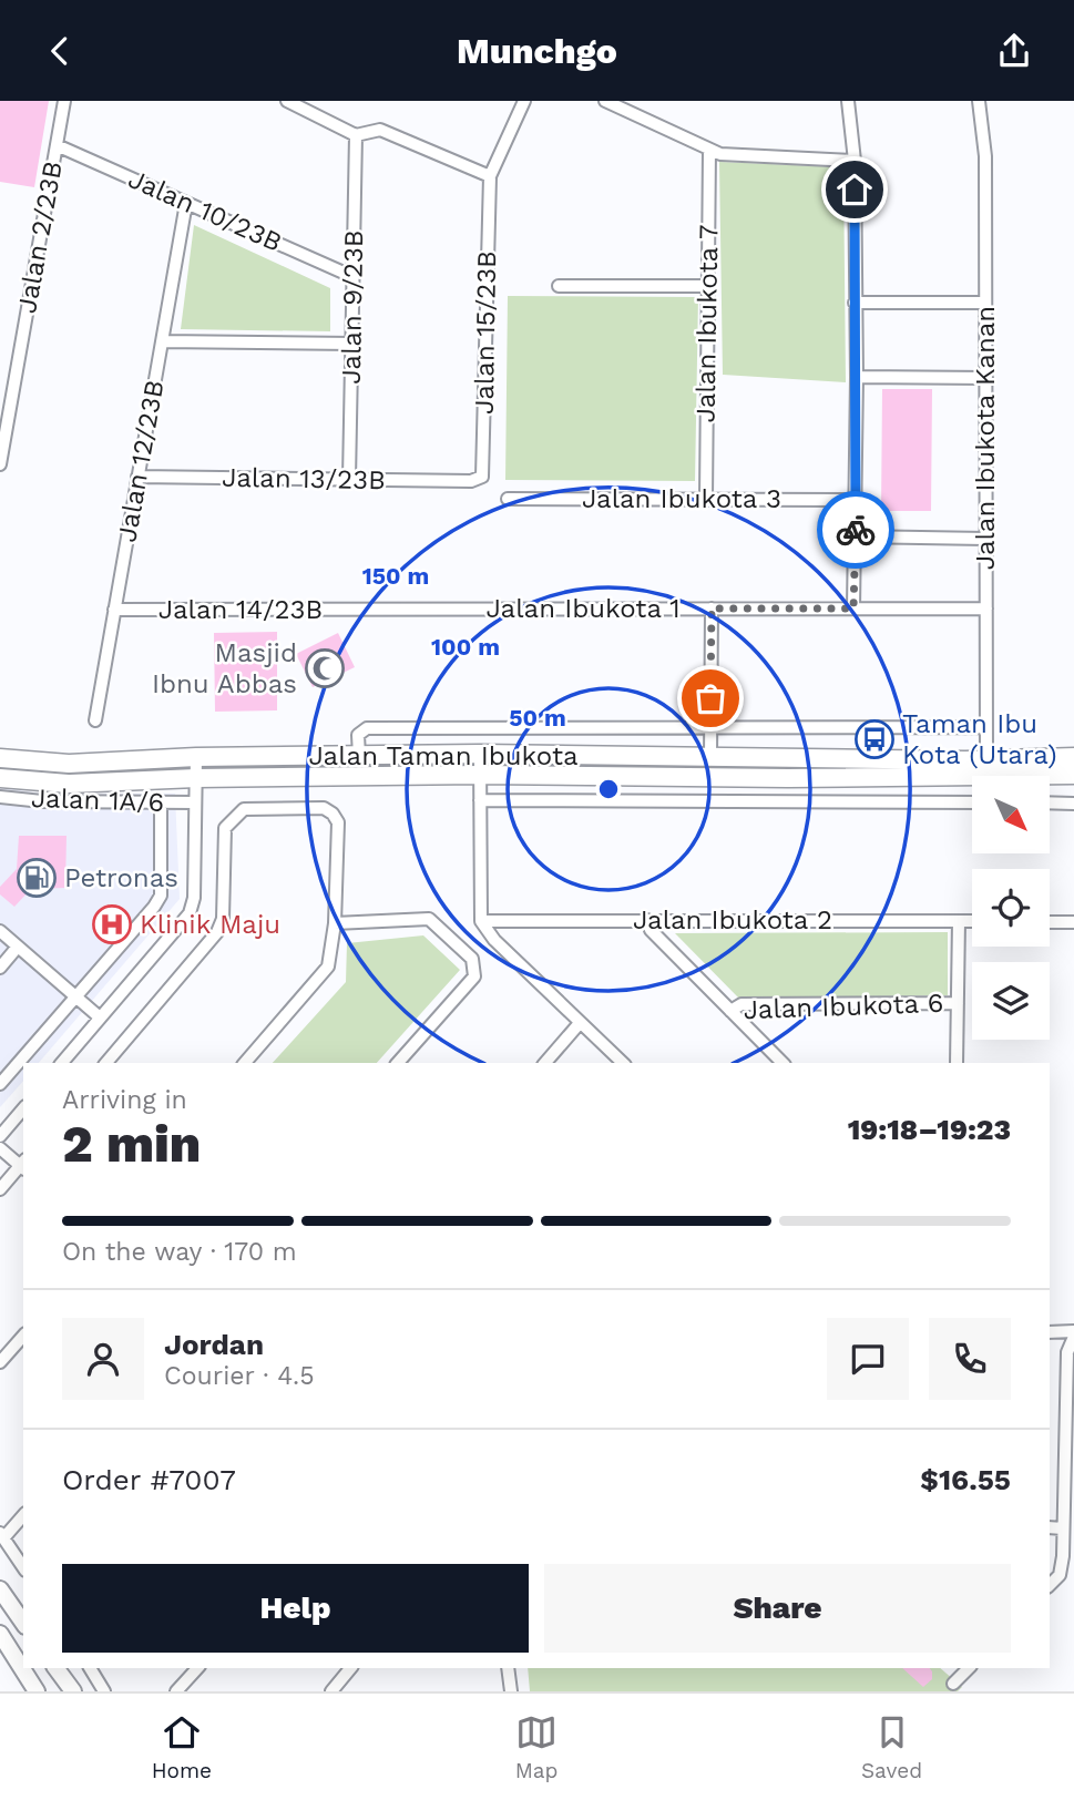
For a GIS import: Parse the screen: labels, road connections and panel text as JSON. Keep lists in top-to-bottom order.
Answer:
{
  "streets": {
    "main road": ["Jalan Taman Ibukota"],
    "street": [
      "Jalan 10/23B",
      "Jalan 2/23B",
      "Jalan 9/23B",
      "Jalan Ibukota 7",
      "Jalan 15/23B",
      "Jalan Ibukota Kanan",
      "Jalan 12/23B",
      "Jalan 13/23B",
      "Jalan Ibukota 3",
      "Jalan Ibukota 1",
      "Jalan 14/23B",
      "Jalan 1A/6",
      "Jalan Ibukota 2",
      "Jalan Ibukota 6"
    ]
  },
  "crossings": [
    ["Jalan 10/23B", "Jalan 2/23B"],
    ["Jalan 10/23B", "Jalan 9/23B"],
    ["Jalan 10/23B", "Jalan 12/23B"],
    ["Jalan 9/23B", "Jalan 13/23B"],
    ["Jalan Ibukota 7", "Jalan Ibukota 3"],
    ["Jalan 15/23B", "Jalan 13/23B"],
    ["Jalan Ibukota Kanan", "Jalan Ibukota 1"],
    ["Jalan Ibukota Kanan", "Jalan Taman Ibukota"],
    ["Jalan 12/23B", "Jalan 13/23B"],
    ["Jalan 12/23B", "Jalan 14/23B"],
    ["Jalan Ibukota 1", "Jalan 14/23B"]
  ],
  "places": {
    "mosque": ["Masjid Ibnu Abbas"],
    "bus stop": ["Taman Ibu Kota (Utara)"],
    "fuel station": ["Petronas"],
    "hospital": ["Klinik Maju"]
  },
  "north": "bottom right",
  "page": {
    "header": "Munchgo",
    "heading": ["2 min", "Arriving in", "19:18–19:23"],
    "panel": [
      "Jordan",
      "Courier · 4.5",
      "Order #7007",
      "$16.55"
    ],
    "bar": "On the way · 170 m",
    "buttons": ["Help", "Share"],
    "tabs": ["Home", "Map", "Saved"]
  },
  "rings": ["150 m", "100 m", "50 m"]
}
